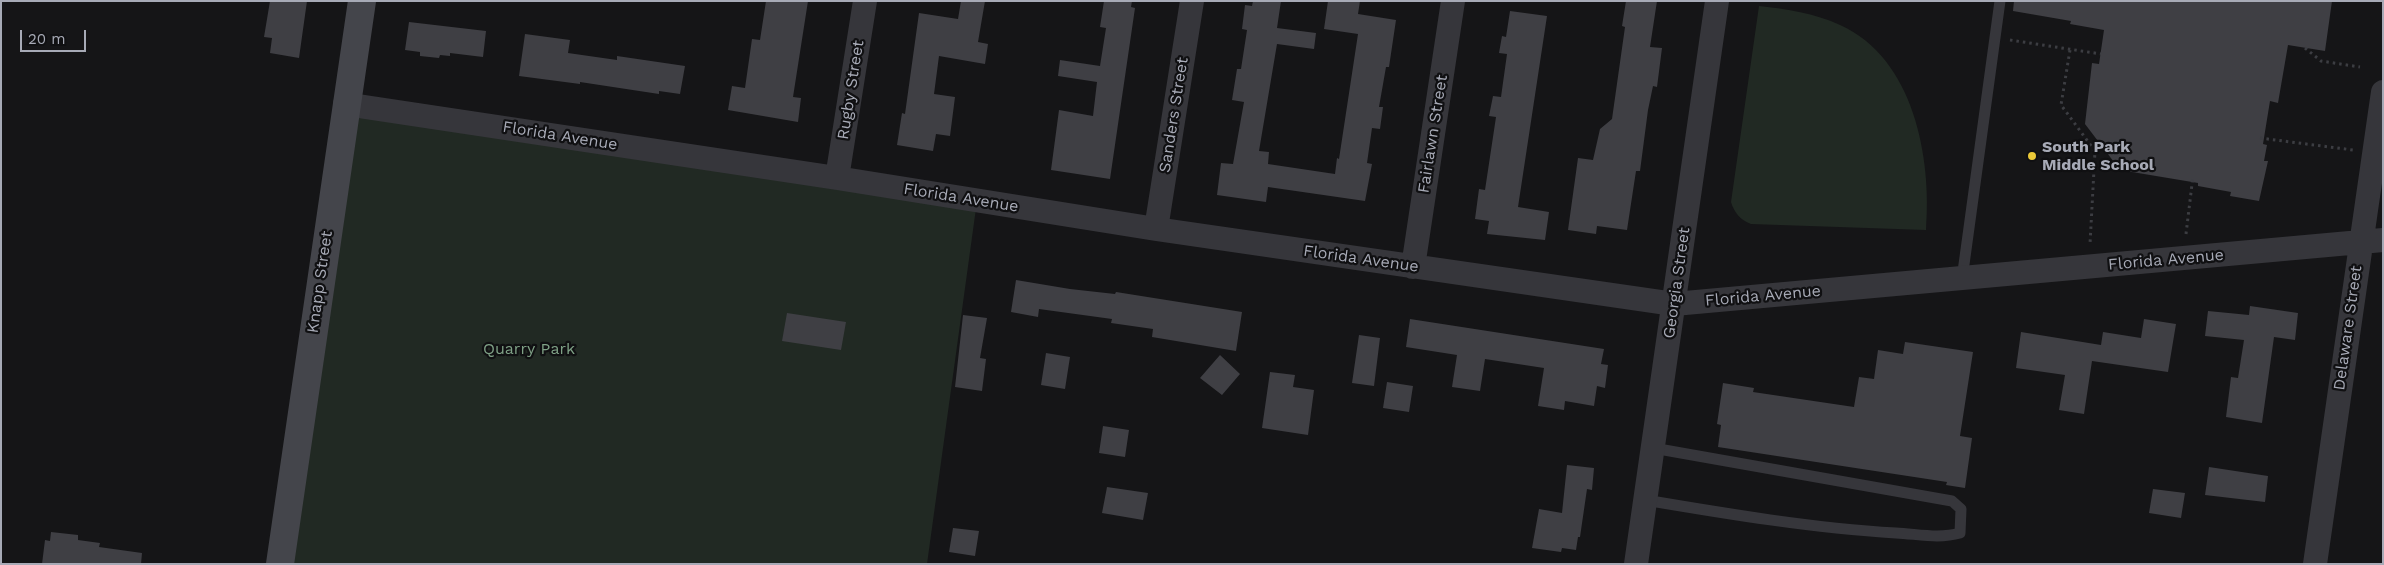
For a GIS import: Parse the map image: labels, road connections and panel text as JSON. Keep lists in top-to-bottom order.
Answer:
{
  "streets": {
    "street": [
      "Rugby Street",
      "Sanders Street",
      "Fairlawn Street",
      "Florida Avenue",
      "Knapp Street",
      "Georgia Street",
      "Delaware Street"
    ]
  },
  "crossings": [
    ["Rugby Street", "Florida Avenue"],
    ["Sanders Street", "Florida Avenue"],
    ["Fairlawn Street", "Florida Avenue"],
    ["Florida Avenue", "Knapp Street"],
    ["Florida Avenue", "Georgia Street"],
    ["Florida Avenue", "Delaware Street"]
  ],
  "parks": ["Quarry Park"],
  "places": ["South Park Middle School"],
  "scale_bar": "20 m"
}
